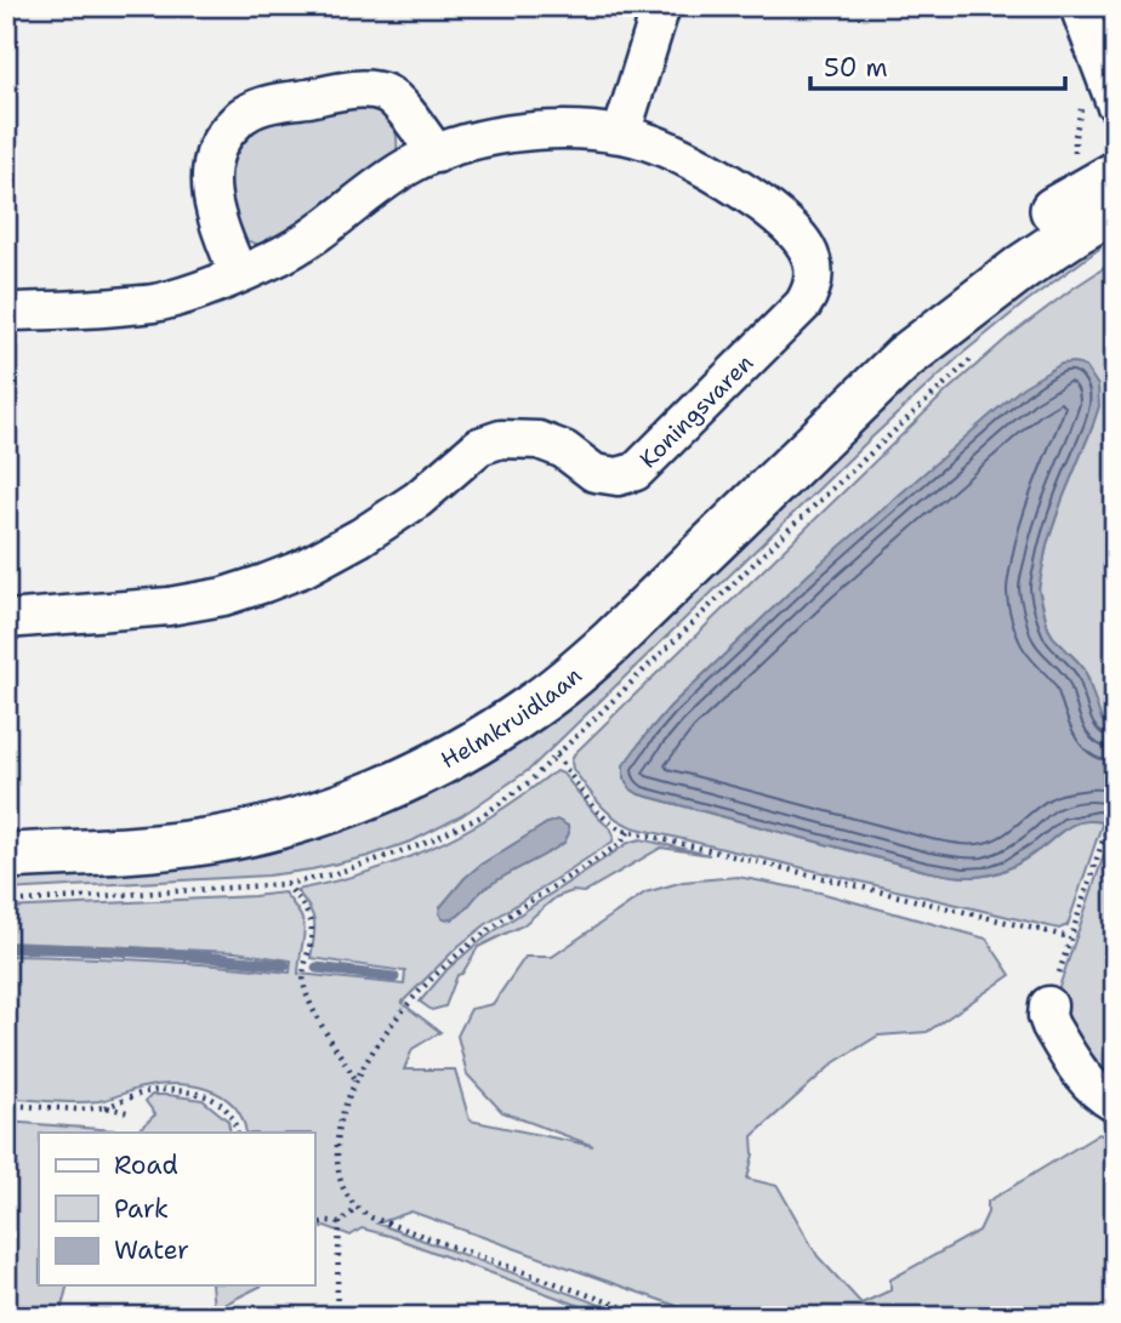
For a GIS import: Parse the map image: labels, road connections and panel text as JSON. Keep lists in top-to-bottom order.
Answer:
{
  "streets": {
    "street": ["Koningsvaren", "Helmkruidlaan"]
  },
  "legend": ["Road", "Park", "Water"],
  "scale_bar": "50 m"
}
